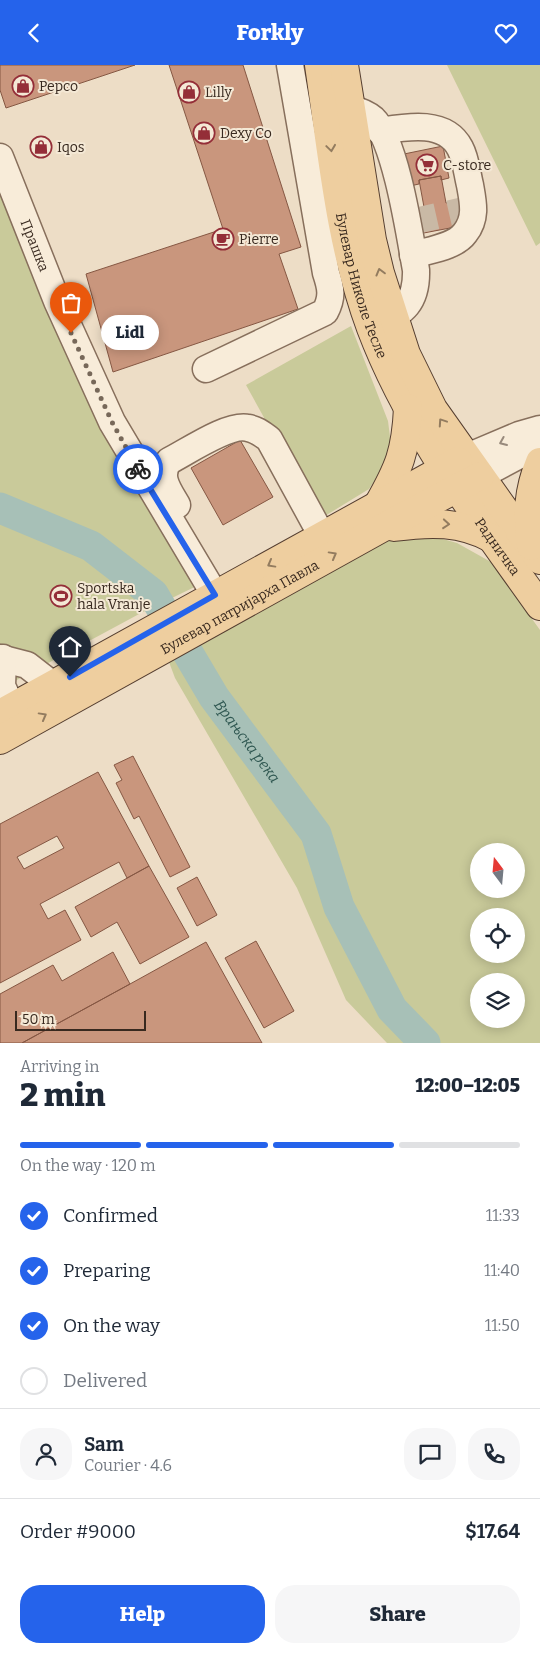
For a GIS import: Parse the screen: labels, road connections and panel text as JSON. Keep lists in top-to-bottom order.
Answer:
{
  "streets": {
    "main road": ["Булевар Николе Тесле", "Радничка", "Булевар патријарха Павла"],
    "street": ["Прашка"]
  },
  "crossings": [
    ["Прашка", "Булевар патријарха Павла"],
    ["Булевар Николе Тесле", "Радничка"],
    ["Булевар Николе Тесле", "Булевар патријарха Павла"],
    ["Радничка", "Булевар патријарха Павла"]
  ],
  "water": ["Врањска река"],
  "places": {
    "shop": [
      "Pepco",
      "Lilly",
      "Dexy Co",
      "Iqos"
    ],
    "supermarket": ["C-store"],
    "cafe": ["Pierre"],
    "other": ["Lidl"],
    "sports": ["Sportska hala Vranje"]
  },
  "scale_bar": "50 m",
  "north": "top",
  "page": {
    "header": "Forkly",
    "bubble": "Lidl",
    "scale": "50 m",
    "heading": ["2 min", "Arriving in", "12:00–12:05"],
    "panel": [
      "Sam",
      "Courier · 4.6",
      "Order #9000",
      "$17.64"
    ],
    "bar": "On the way · 120 m",
    "list": [
      ["Confirmed", "11:33"],
      ["Preparing", "11:40"],
      ["On the way", "11:50"],
      "Delivered"
    ],
    "buttons": ["Help", "Share"]
  }
}
